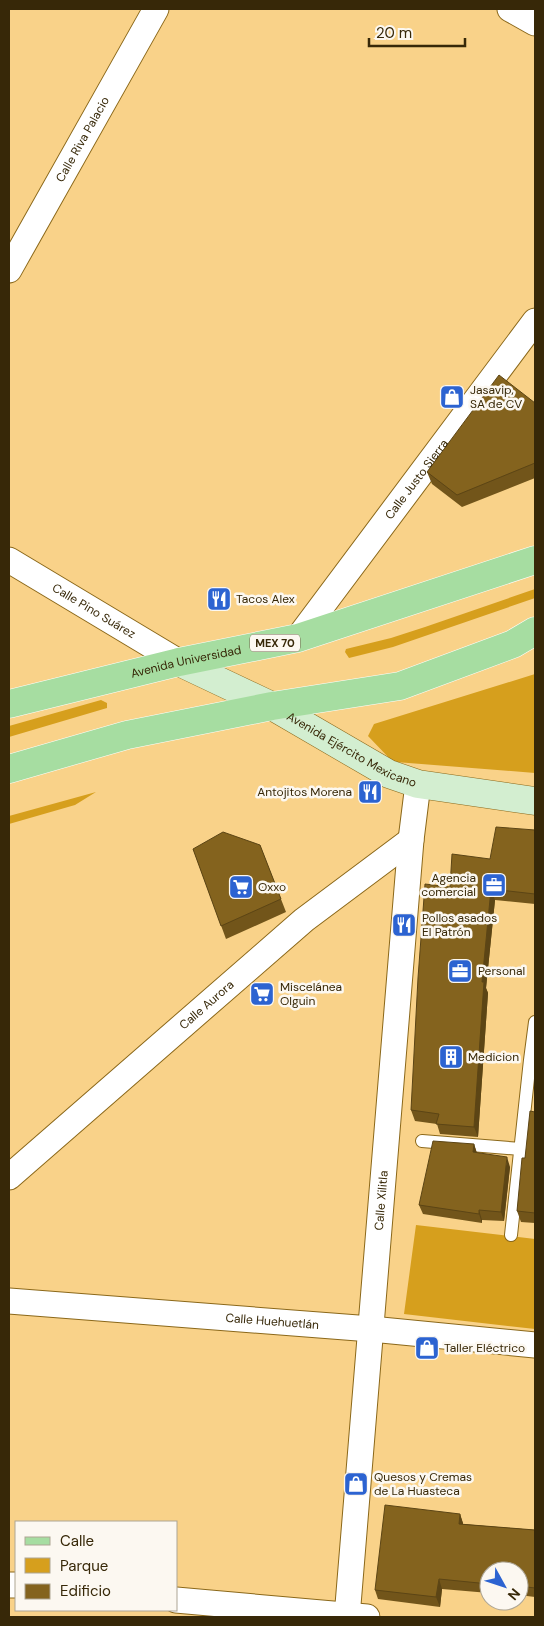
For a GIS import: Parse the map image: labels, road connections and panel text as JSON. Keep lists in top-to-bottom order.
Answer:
{
  "streets": {
    "main road": ["MEX 70", "Avenida Universidad", "Avenida Ejército Mexicano"],
    "street": [
      "Calle Riva Palacio",
      "Calle Justo Sierra",
      "Calle Pino Suárez",
      "Calle Aurora",
      "Calle Xilitla",
      "Calle Huehuetlán"
    ]
  },
  "crossings": [
    ["Calle Justo Sierra", "Avenida Universidad"],
    ["Calle Pino Suárez", "Avenida Universidad"],
    ["Calle Pino Suárez", "Avenida Ejército Mexicano"],
    ["Avenida Universidad", "Avenida Ejército Mexicano"],
    ["Avenida Ejército Mexicano", "Calle Xilitla"],
    ["Calle Aurora", "Calle Xilitla"],
    ["Calle Xilitla", "Calle Huehuetlán"]
  ],
  "places": {
    "shop": ["Jasavip, SA de CV", "Taller Eléctrico", "Quesos y Cremas de La Huasteca"],
    "restaurant": ["Tacos Alex", "Antojitos Morena", "Pollos asados El Patrón"],
    "office": ["Agencia comercial", "Personal"],
    "supermarket": ["Oxxo", "Miscelánea Olguin"],
    "building": ["Medicion"]
  },
  "legend": ["Calle", "Parque", "Edificio"],
  "scale_bar": "20 m",
  "north": "bottom right"
}
